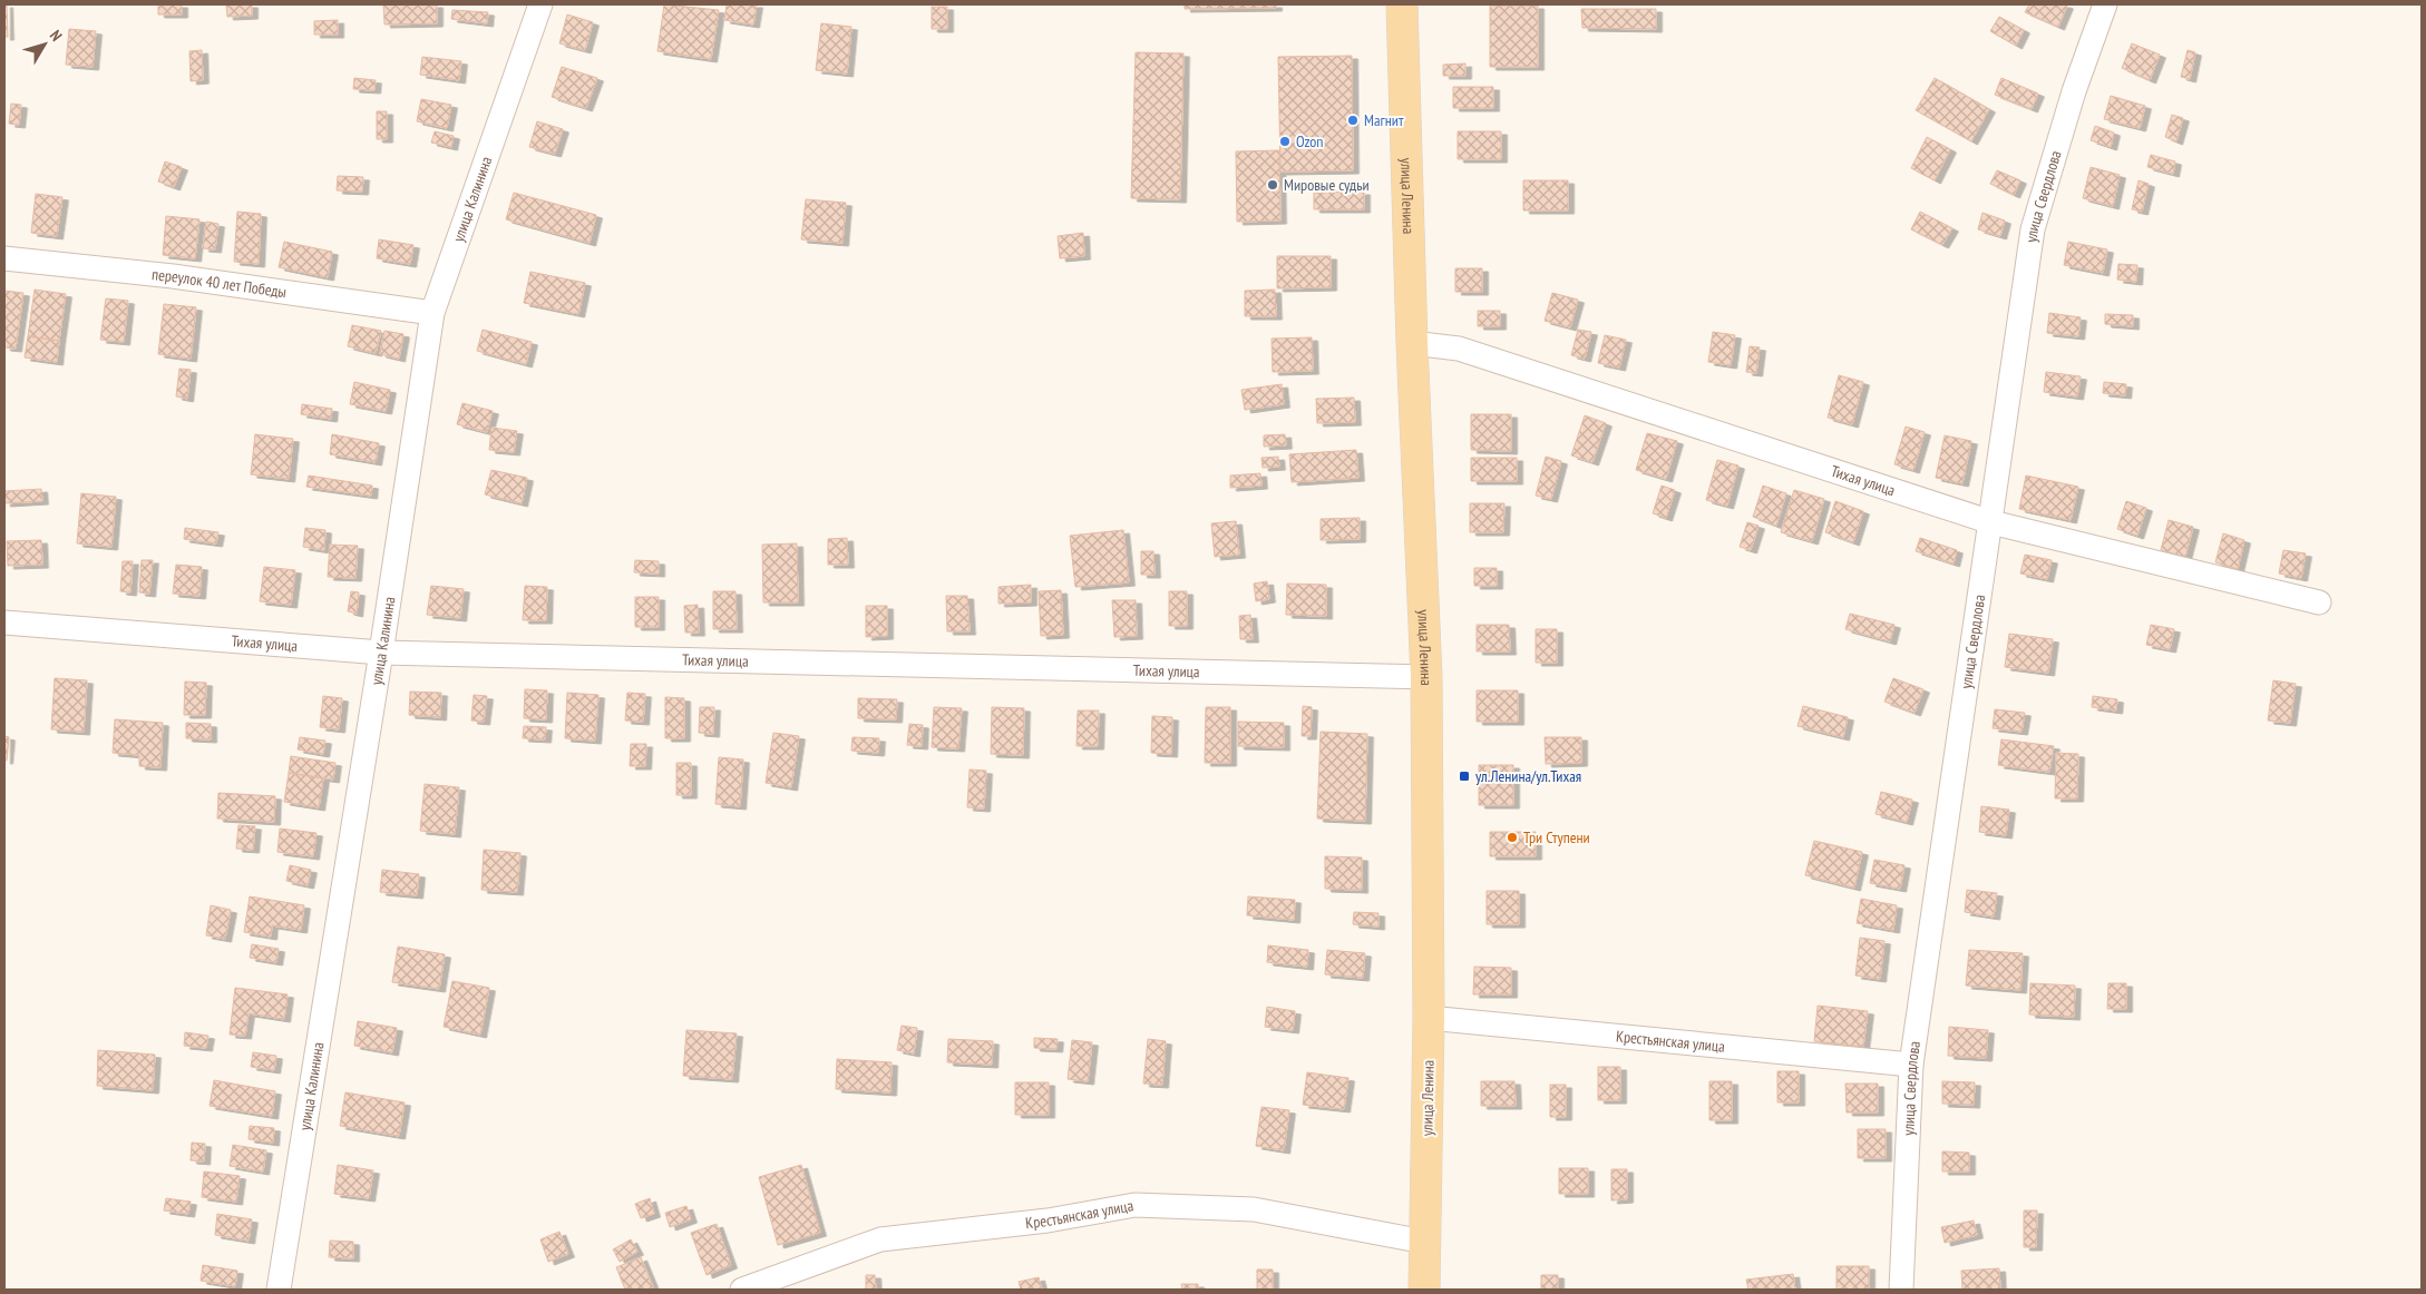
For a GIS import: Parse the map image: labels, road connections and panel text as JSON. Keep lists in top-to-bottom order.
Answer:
{
  "streets": {
    "main road": ["улица Ленина"],
    "street": [
      "улица Свердлова",
      "улица Калинина",
      "переулок 40 лет Победы",
      "Тихая улица",
      "Крестьянская улица"
    ]
  },
  "crossings": [
    ["улица Ленина", "Тихая улица"],
    ["улица Ленина", "Крестьянская улица"],
    ["улица Свердлова", "Тихая улица"],
    ["улица Свердлова", "Крестьянская улица"],
    ["улица Калинина", "переулок 40 лет Победы"],
    ["улица Калинина", "Тихая улица"]
  ],
  "places": {
    "other": [
      "Магнит",
      "Ozon",
      "Мировые судьи",
      "Три Ступени"
    ],
    "transit": ["ул.Ленина/ул.Тихая"]
  },
  "north": "top right"
}
